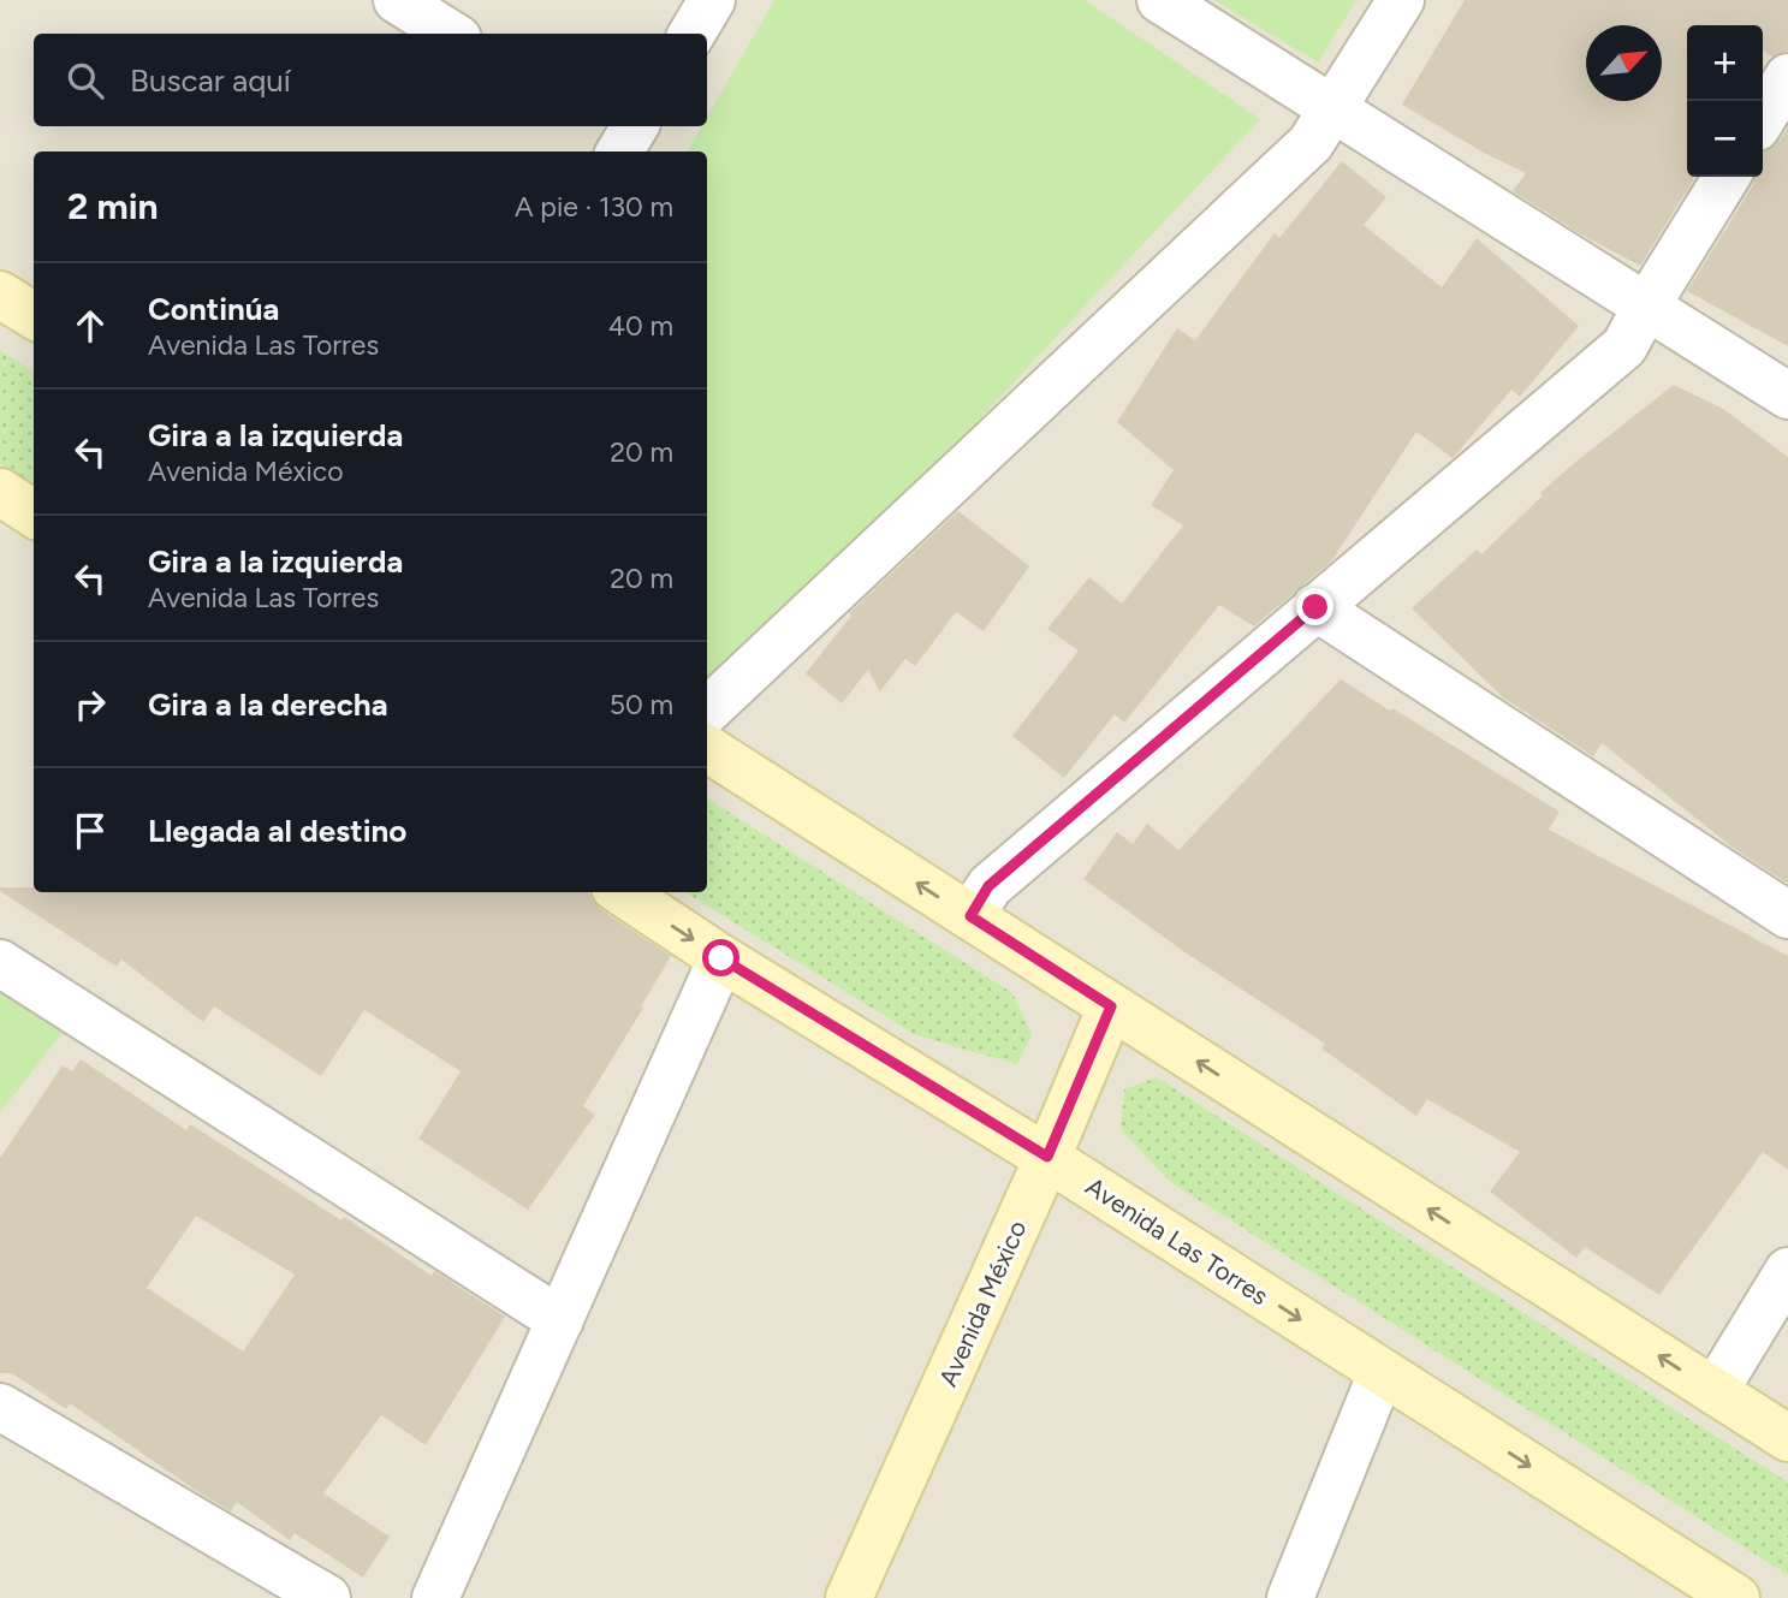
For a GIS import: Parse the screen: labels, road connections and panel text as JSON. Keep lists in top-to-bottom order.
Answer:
{
  "streets": {
    "street": ["Avenida Las Torres", "Avenida México"]
  },
  "crossings": [
    ["Avenida Las Torres", "Avenida México"]
  ],
  "north": "top right",
  "page": {
    "map_buttons": ["+", "−"],
    "search": "Buscar aquí",
    "heading": ["2 min", "A pie · 130 m"],
    "list": [
      ["Continúa", "Avenida Las Torres", "40 m"],
      ["Gira a la izquierda", "Avenida México", "20 m"],
      ["Gira a la izquierda", "Avenida Las Torres", "20 m"],
      ["Gira a la derecha", "50 m"],
      "Llegada al destino"
    ]
  }
}
